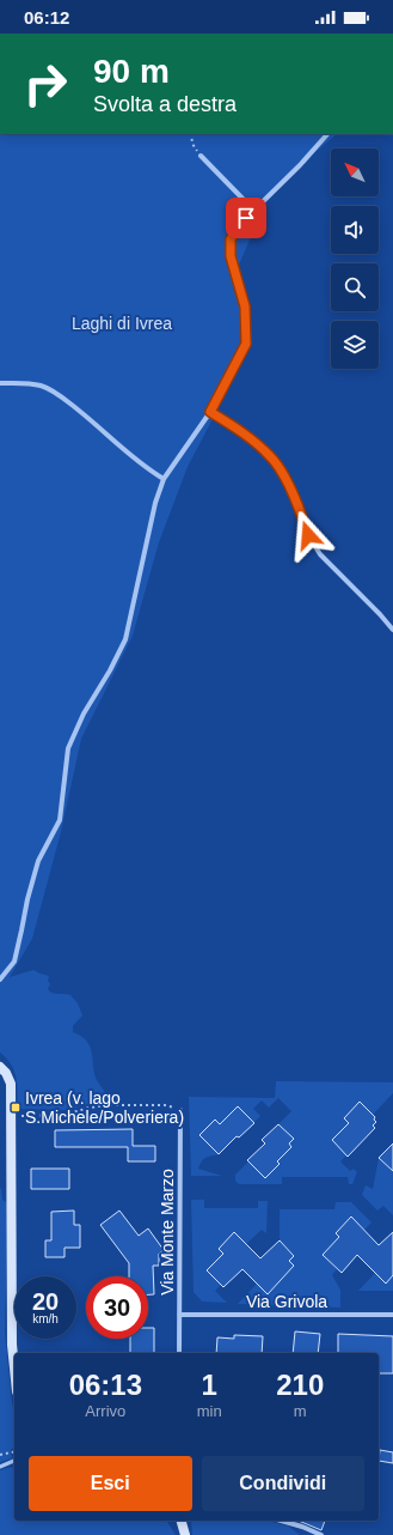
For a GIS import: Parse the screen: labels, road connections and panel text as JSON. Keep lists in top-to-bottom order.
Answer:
{
  "streets": {
    "street": ["Via Monte Marzo", "Via Grivola"]
  },
  "crossings": [
    ["Via Monte Marzo", "Via Grivola"]
  ],
  "parks": ["Laghi di Ivrea"],
  "places": {
    "transit": ["Ivrea (v. lago S.Michele/Polveriera)"]
  },
  "north": "top left",
  "page": {
    "status": "06:12",
    "turn": ["90 m", "Svolta a destra"],
    "speed": "20 km/h",
    "limit": "30",
    "eta": [
      "06:13",
      "Arrivo",
      "1",
      "min",
      "210",
      "m"
    ],
    "buttons": ["Esci", "Condividi"]
  }
}
